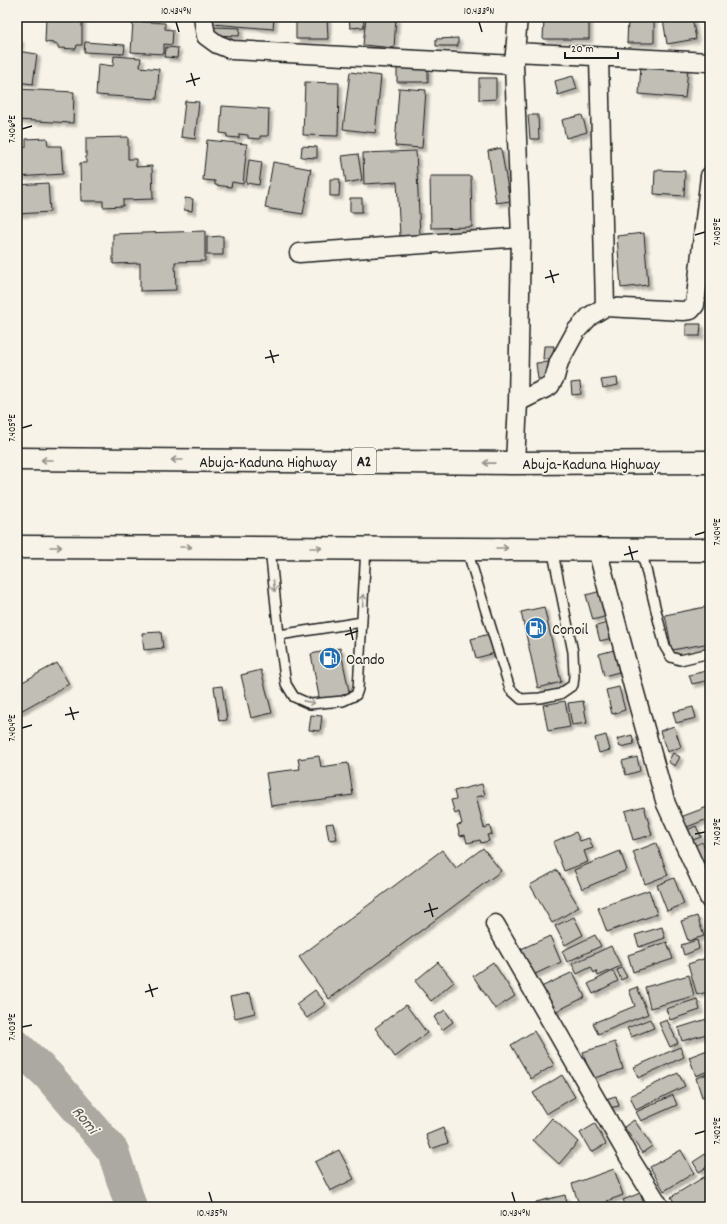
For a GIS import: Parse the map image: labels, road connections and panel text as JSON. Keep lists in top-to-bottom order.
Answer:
{
  "streets": {
    "highway": ["Abuja-Kaduna Highway", "A2"]
  },
  "water": ["Romi"],
  "places": {
    "fuel station": ["Conoil", "Oando"]
  },
  "scale_bar": "20 m",
  "coordinates": [
    "10.434°N",
    "10.433°N",
    "7.406°E",
    "7.405°E",
    "7.404°E",
    "7.403°E",
    "7.402°E",
    "10.435°N"
  ]
}
